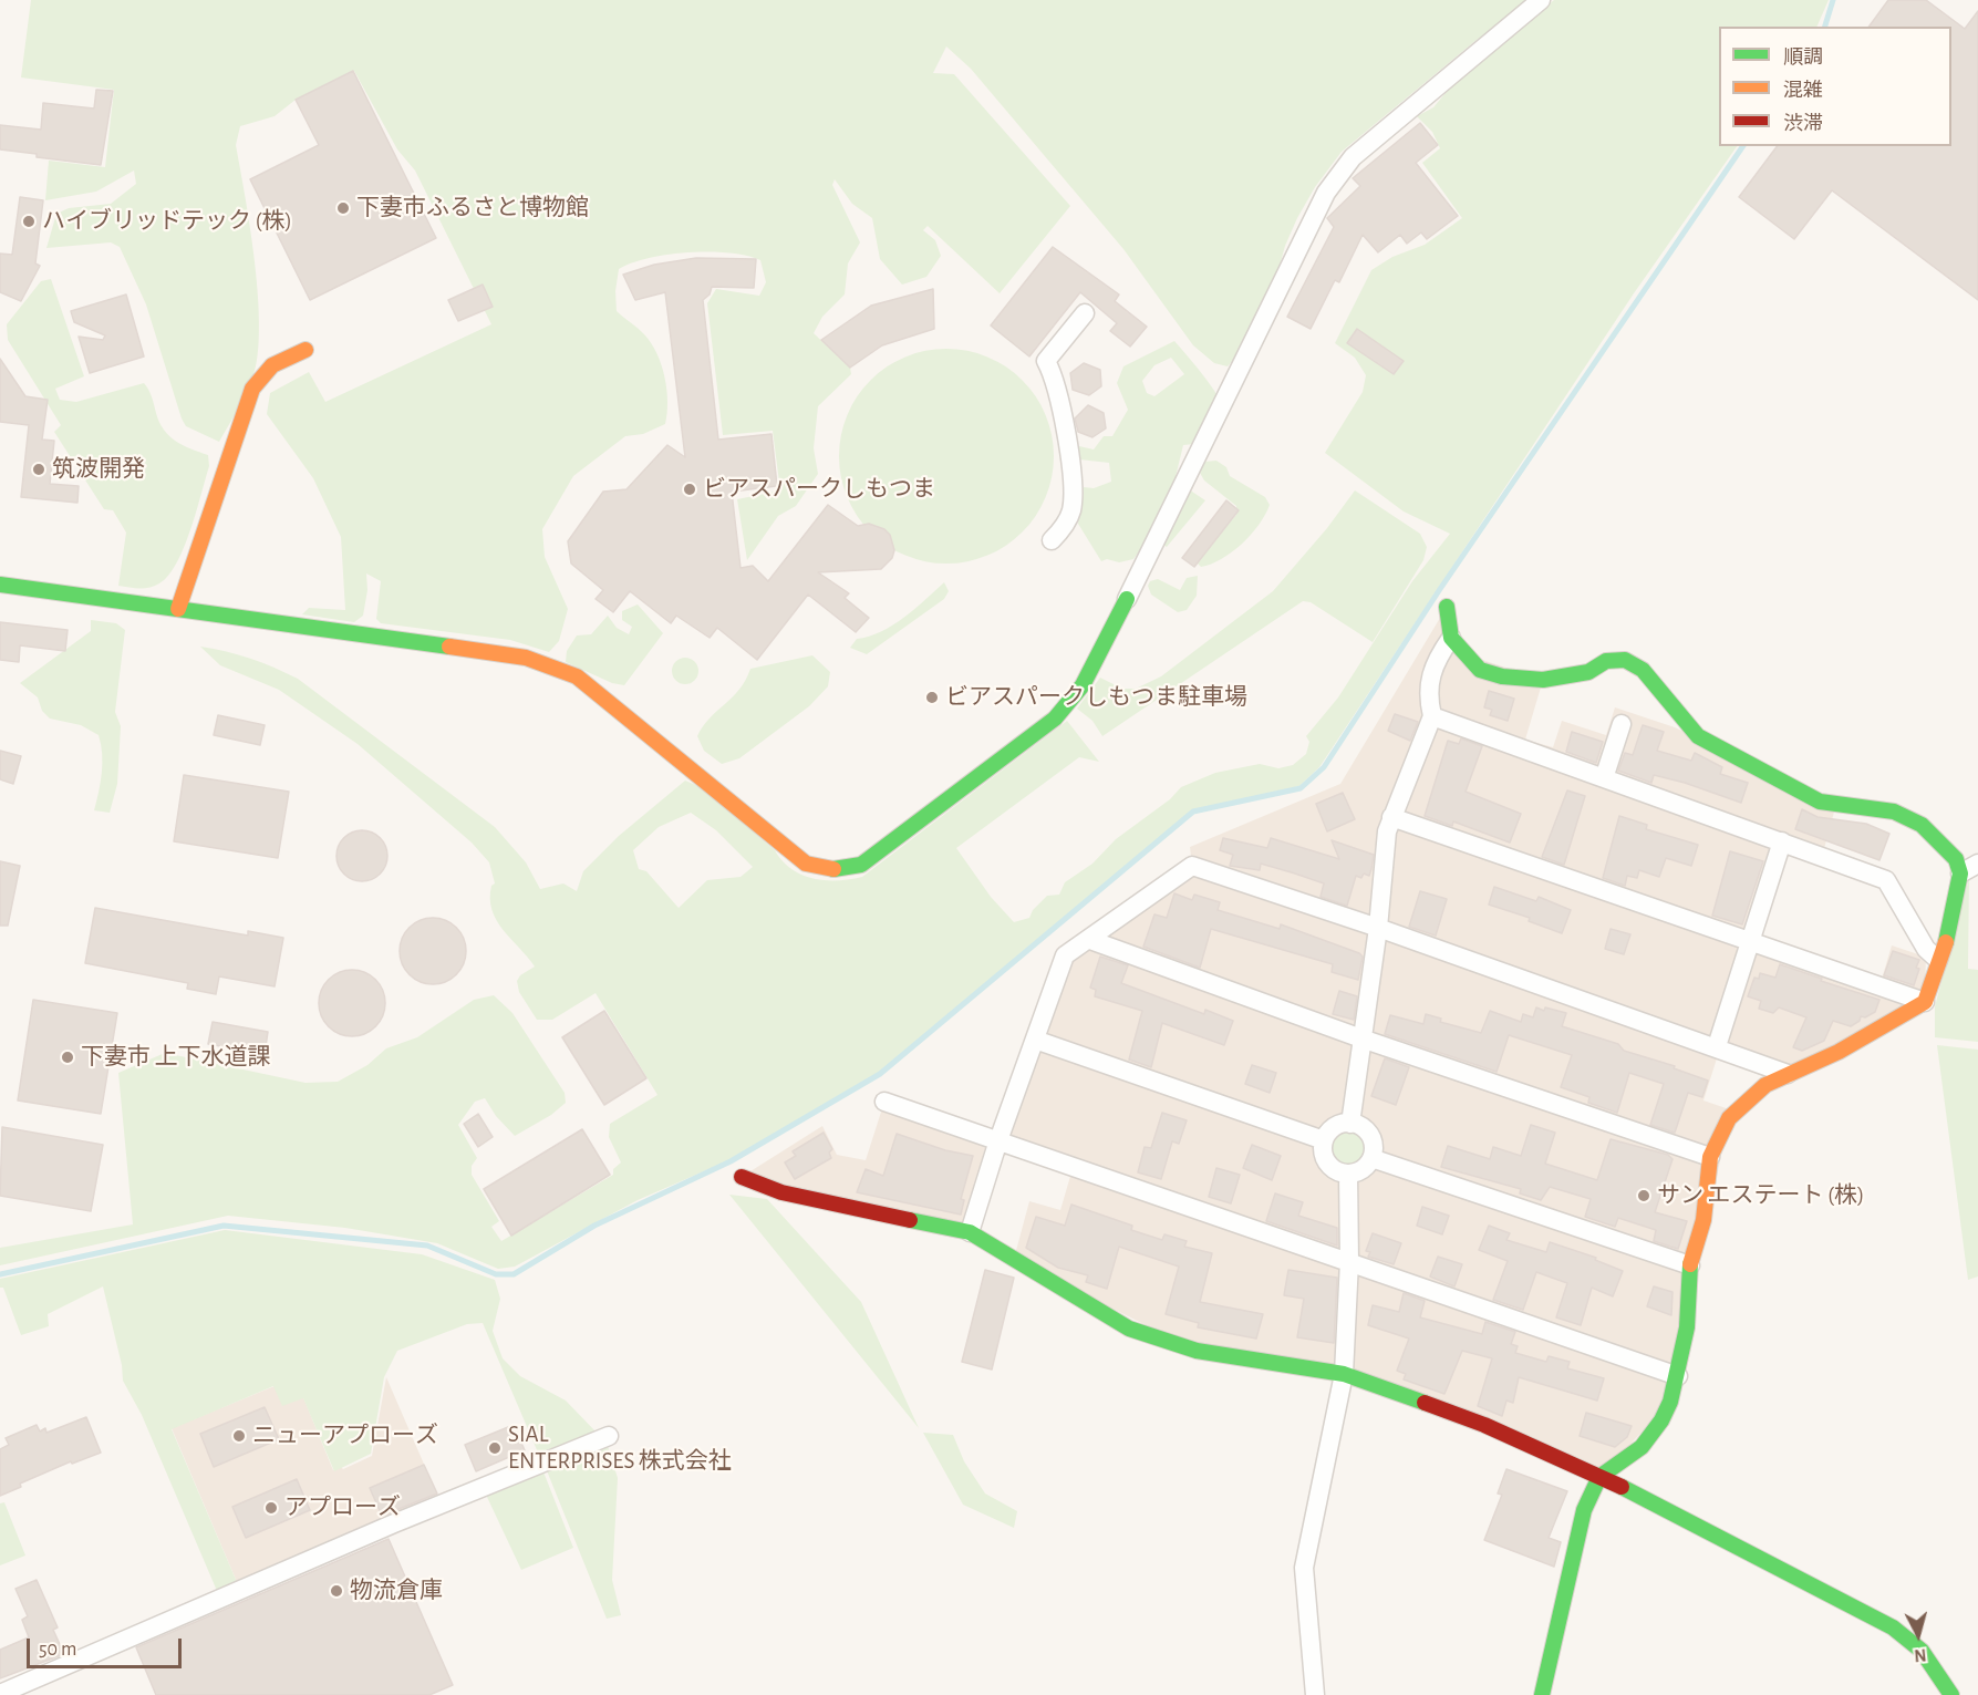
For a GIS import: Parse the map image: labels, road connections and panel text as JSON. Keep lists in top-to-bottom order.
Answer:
{
  "places": [
    "下妻市ふるさと博物館",
    "ハイブリッドテック (株)",
    "筑波開発",
    "ビアスパークしもつま",
    "ビアスパークしもつま駐車場",
    "下妻市 上下水道課",
    "サン エステート (株)",
    "ニューアプローズ",
    "SIAL ENTERPRISES 株式会社",
    "アプローズ",
    "物流倉庫"
  ],
  "legend": ["順調", "混雑", "渋滞"],
  "scale_bar": "50 m",
  "north": "bottom"
}
